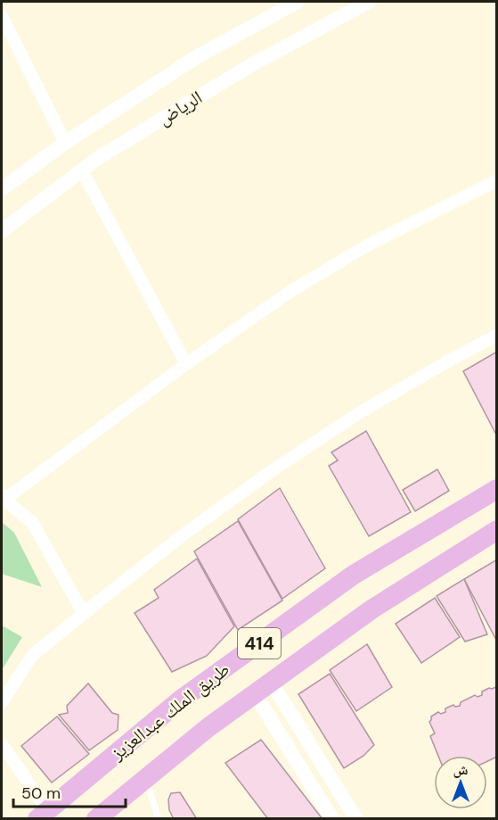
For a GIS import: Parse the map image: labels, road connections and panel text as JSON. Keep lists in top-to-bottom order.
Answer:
{
  "streets": {
    "highway": ["414", "طريق الملك عبدالعزيز"],
    "street": ["الرياض"]
  },
  "scale_bar": "50 m",
  "north": "top"
}
